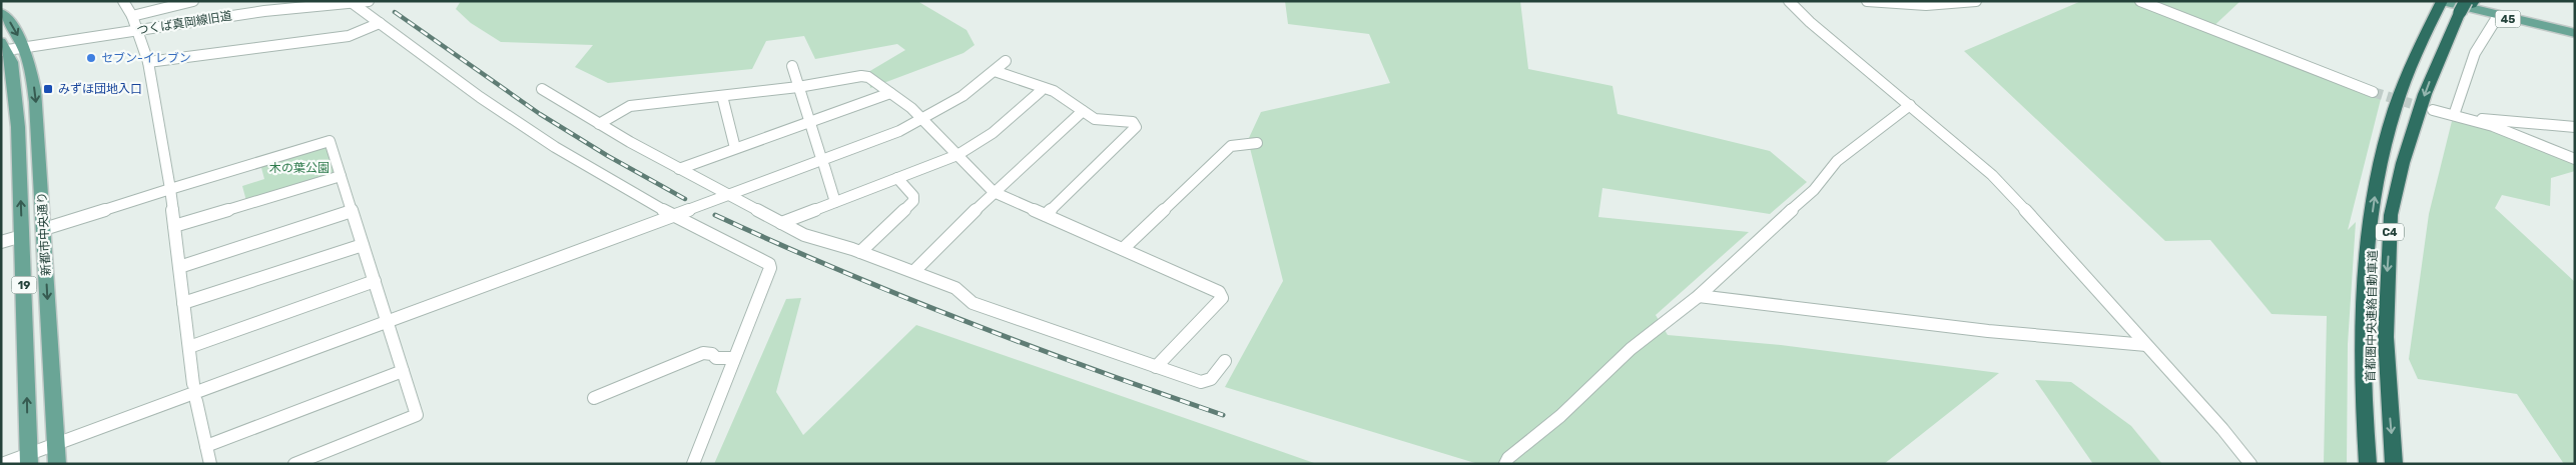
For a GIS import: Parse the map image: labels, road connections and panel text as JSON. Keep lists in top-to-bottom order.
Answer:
{
  "streets": {
    "highway": ["C4", "首都圏中央連絡自動車道"],
    "main road": ["45", "新都市中央通り", "19"],
    "street": ["つくば真岡線旧道"]
  },
  "crossings": [
    ["45", "首都圏中央連絡自動車道"],
    ["つくば真岡線旧道", "新都市中央通り"]
  ],
  "parks": ["木の葉公園"],
  "places": {
    "other": ["セブン-イレブン"],
    "transit": ["みずほ団地入口"]
  }
}
